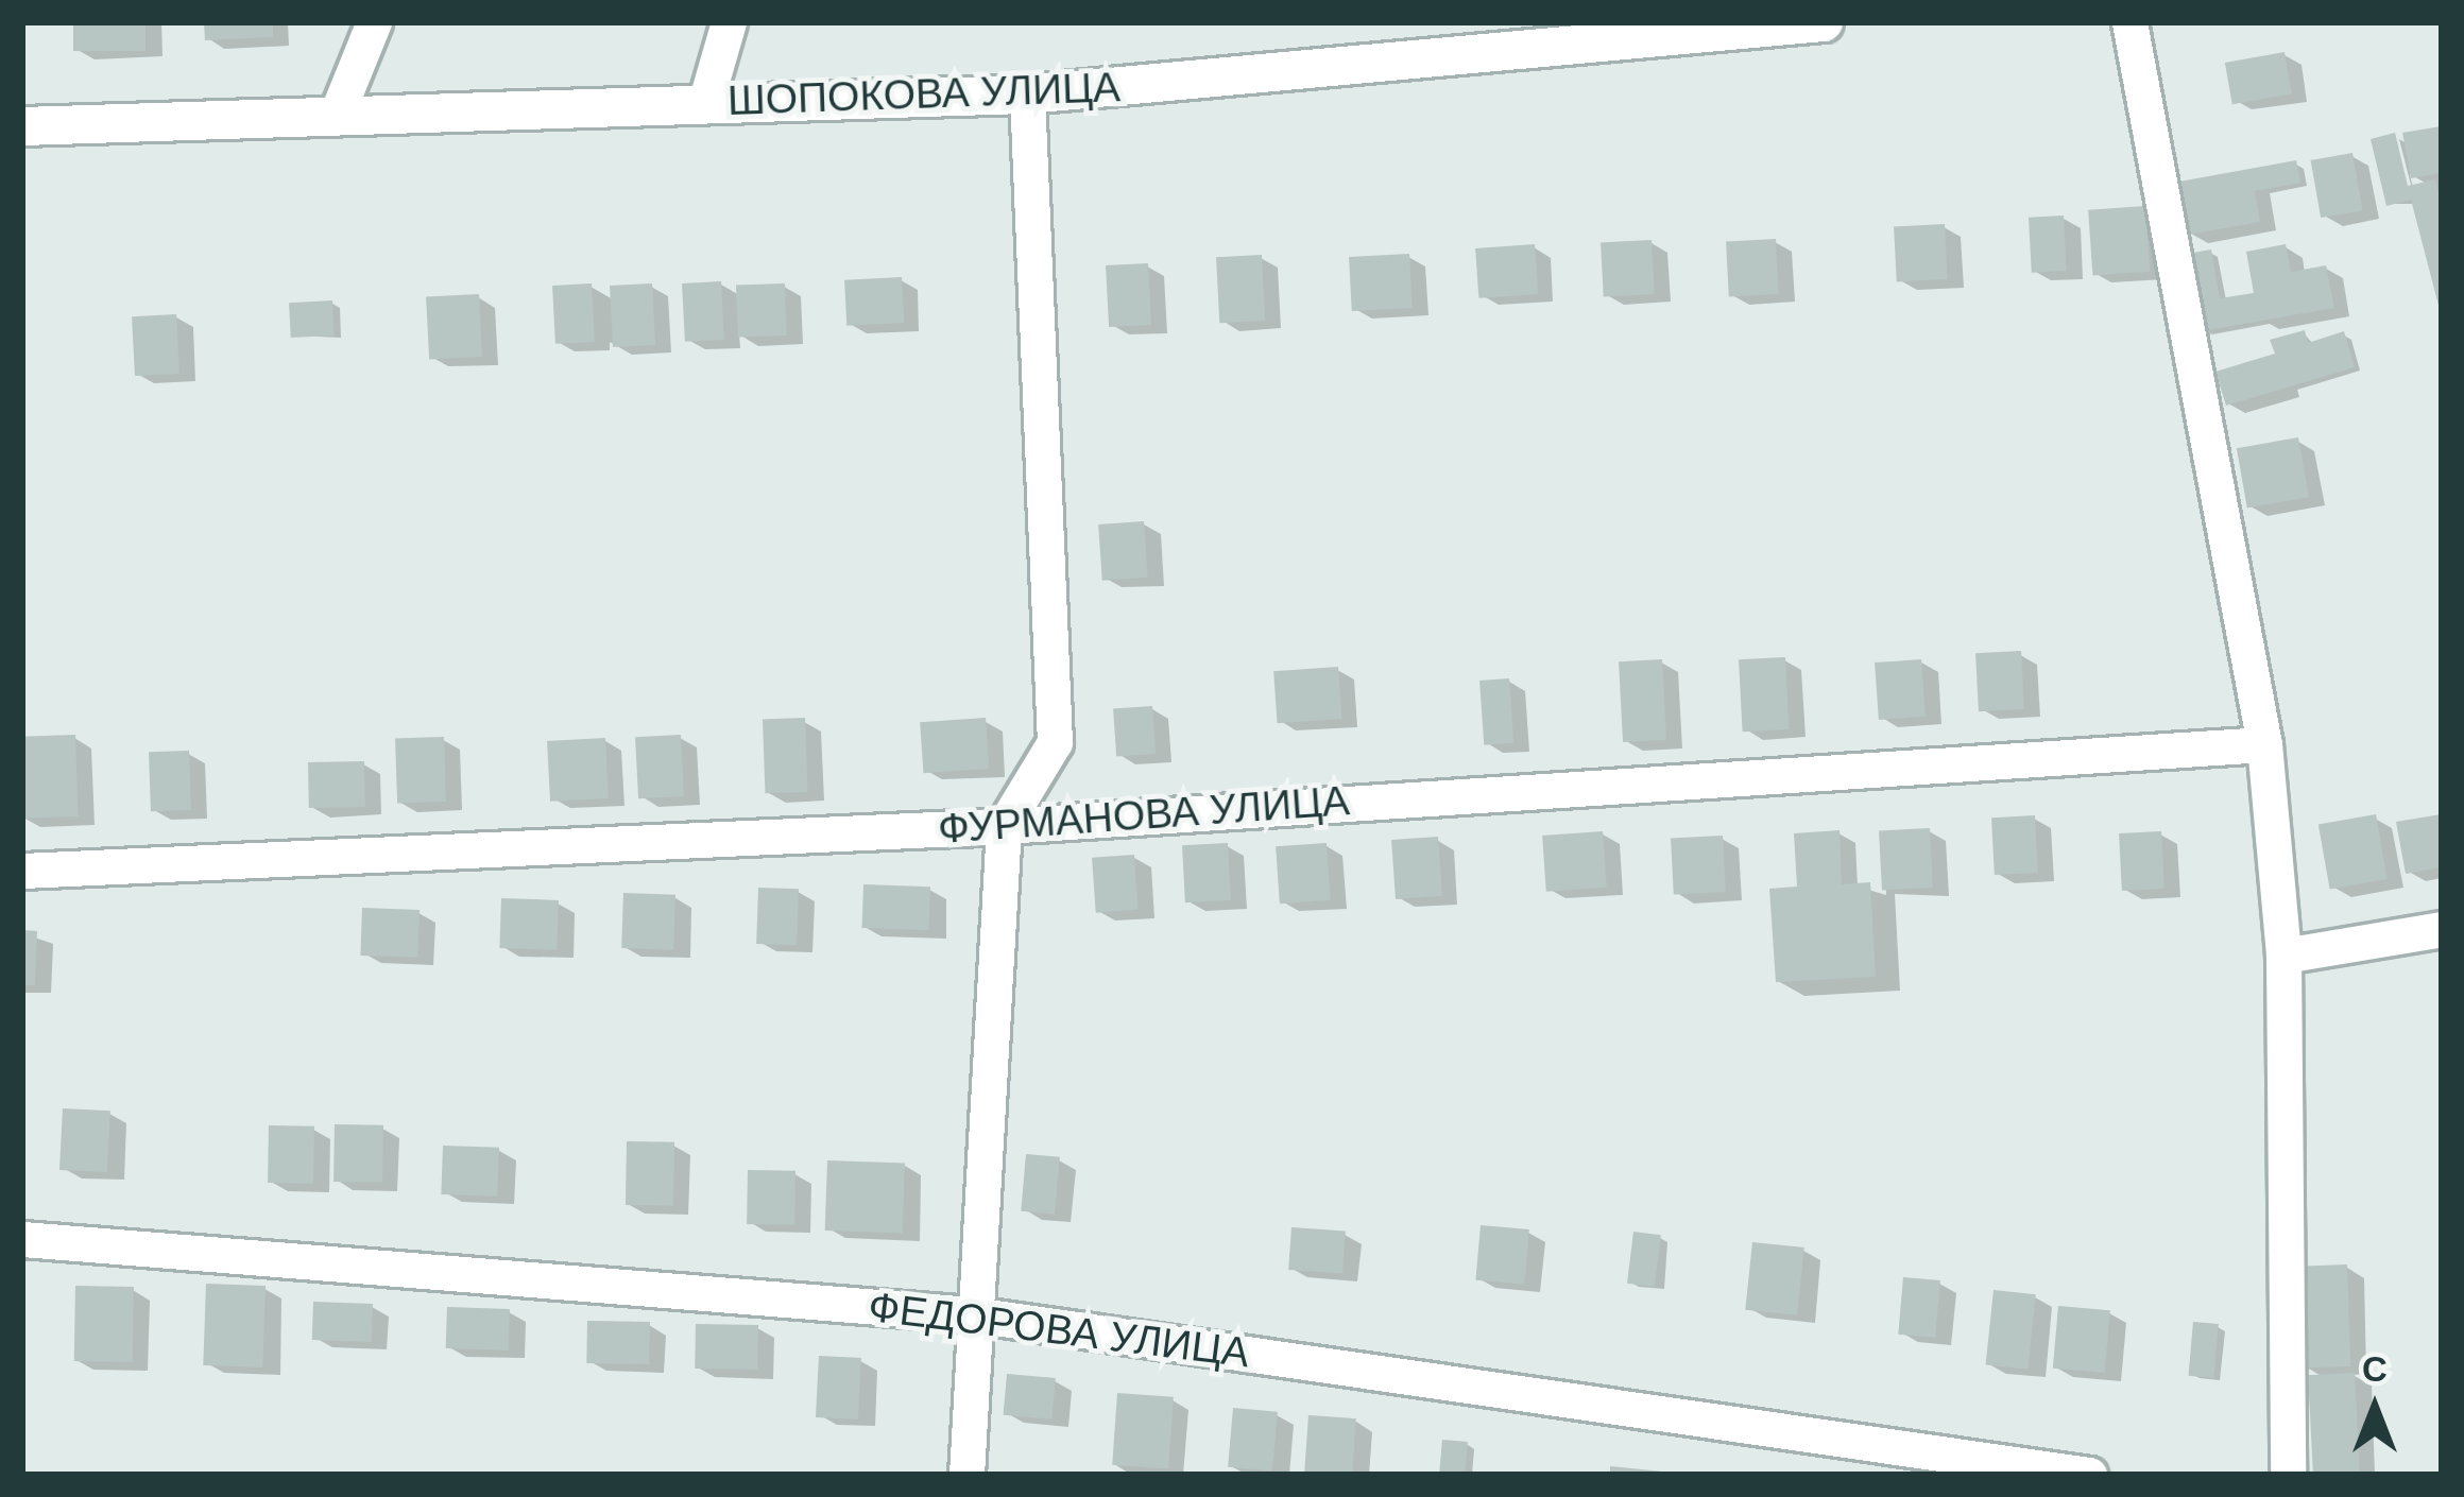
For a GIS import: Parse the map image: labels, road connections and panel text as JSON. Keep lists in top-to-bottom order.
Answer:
{
  "streets": {
    "street": ["ШОПОКОВА УЛИЦА", "ФУРМАНОВА УЛИЦА", "ФЕДОРОВА УЛИЦА"]
  },
  "north": "top"
}
